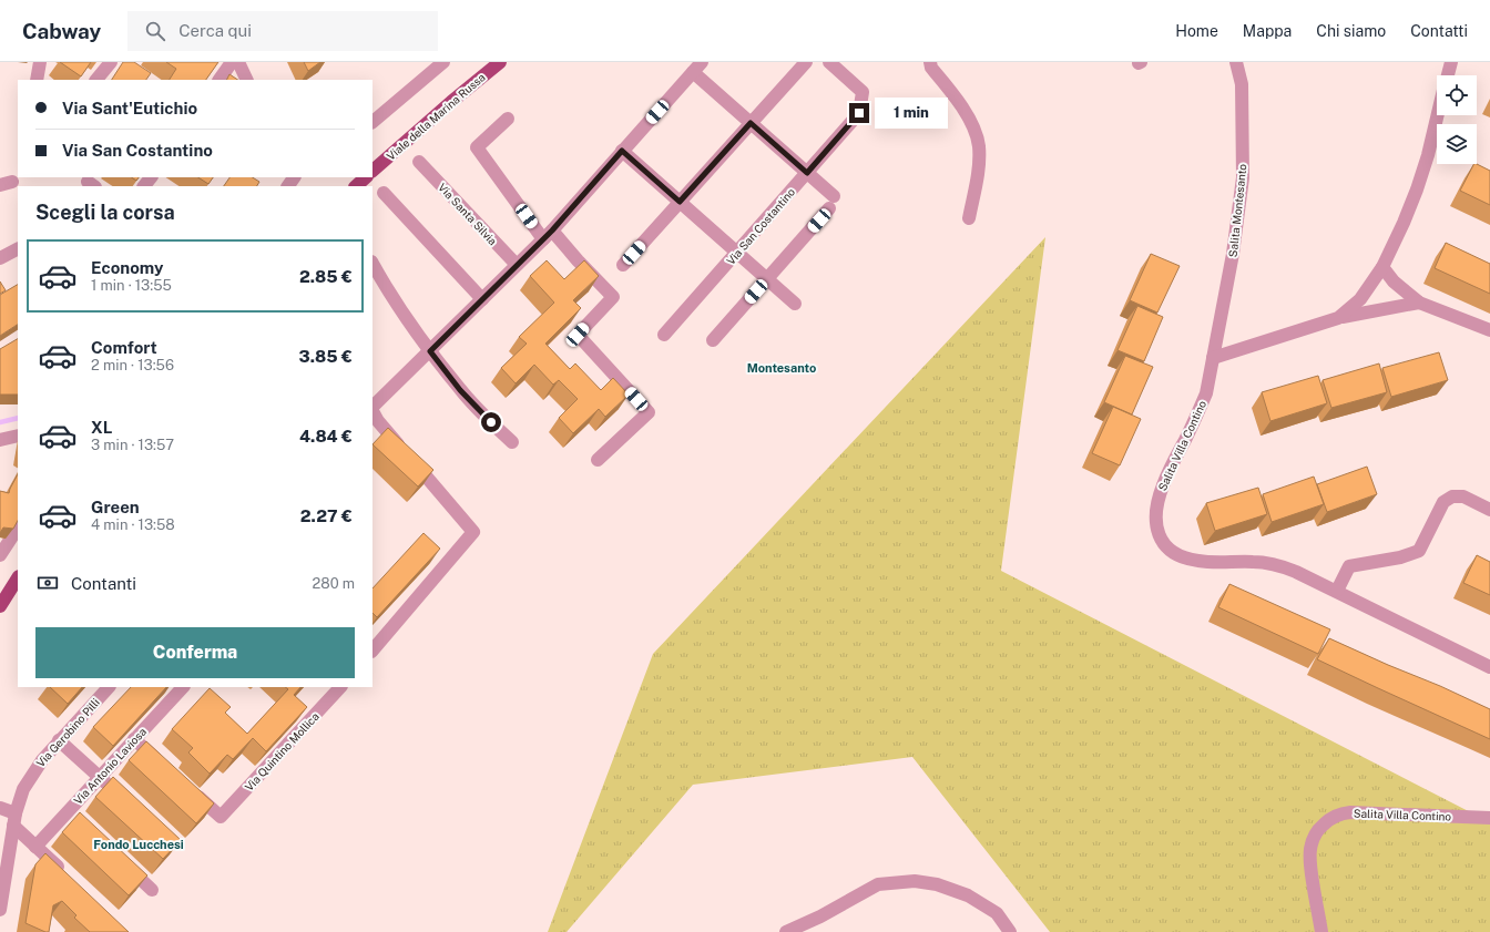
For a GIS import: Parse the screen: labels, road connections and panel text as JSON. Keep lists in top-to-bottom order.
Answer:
{
  "streets": {
    "main road": ["Viale della Marina Russa"],
    "street": [
      "Salita Montesanto",
      "Via Santa Silvia",
      "Via San Costantino",
      "Salita Villa Contino",
      "Via Gerobino Pilli",
      "Via Quintino Mollica",
      "Via Antonio Laviosa"
    ]
  },
  "crossings": [
    ["Salita Montesanto", "Salita Villa Contino"]
  ],
  "districts": ["Montesanto", "Fondo Lucchesi"],
  "page": {
    "header": "Cabway",
    "search": "Cerca qui",
    "nav": [
      "Home",
      "Mappa",
      "Chi siamo",
      "Contatti"
    ],
    "banner": ["Via Sant'Eutichio", "Via San Costantino"],
    "bubble": "1 min",
    "heading": "Scegli la corsa",
    "list": [
      {
        "name": "Economy",
        "note": "1 min · 13:55",
        "value": "2.85 €"
      },
      {
        "name": "Comfort",
        "note": "2 min · 13:56",
        "value": "3.85 €"
      },
      {
        "name": "XL",
        "note": "3 min · 13:57",
        "value": "4.84 €"
      },
      {
        "name": "Green",
        "note": "4 min · 13:58",
        "value": "2.27 €"
      }
    ],
    "pay": ["Contanti", "280 m"],
    "buttons": "Conferma"
  }
}
